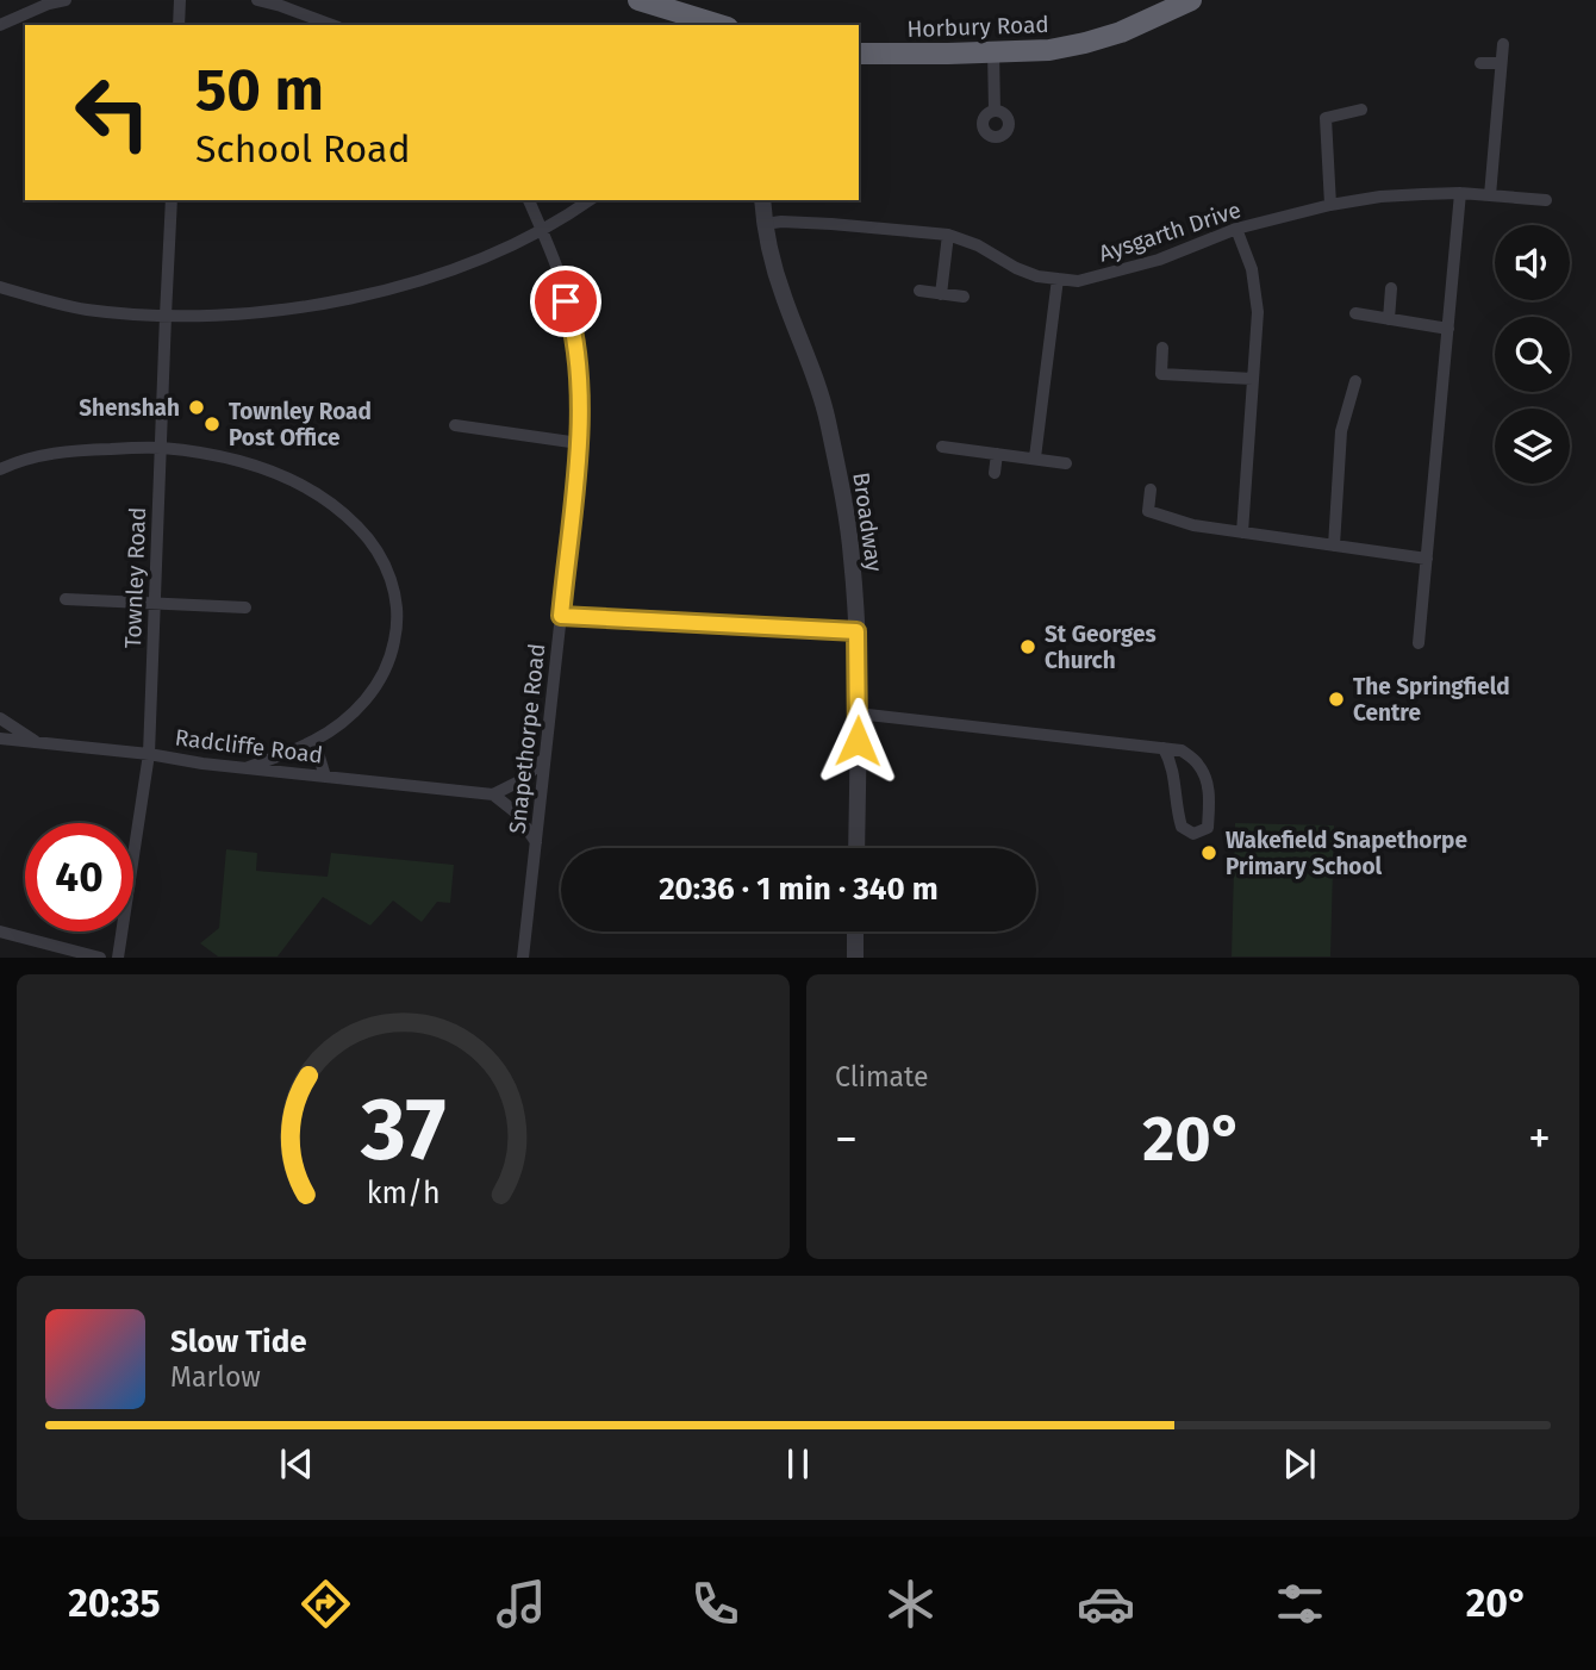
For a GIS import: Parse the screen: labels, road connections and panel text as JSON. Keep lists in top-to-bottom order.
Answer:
{
  "streets": {
    "highway": ["Horbury Road"],
    "street": [
      "Aysgarth Drive",
      "Broadway",
      "Townley Road",
      "Snapethorpe Road",
      "Radcliffe Road"
    ]
  },
  "crossings": [
    ["Aysgarth Drive", "Broadway"],
    ["Townley Road", "Radcliffe Road"]
  ],
  "places": [
    "Shenshah",
    "Townley Road Post Office",
    "St Georges Church",
    "The Springfield Centre",
    "Wakefield Snapethorpe Primary School"
  ],
  "page": {
    "turn": ["50 m", "School Road"],
    "limit": "40",
    "trip": "20:36 · 1 min · 340 m",
    "tile": "Climate",
    "heat": ["−", "20°", "+"],
    "song": ["Slow Tide", "Marlow"],
    "tabs": ["20:35", "20°"],
    "gauge": ["37", "km/h"]
  }
}
